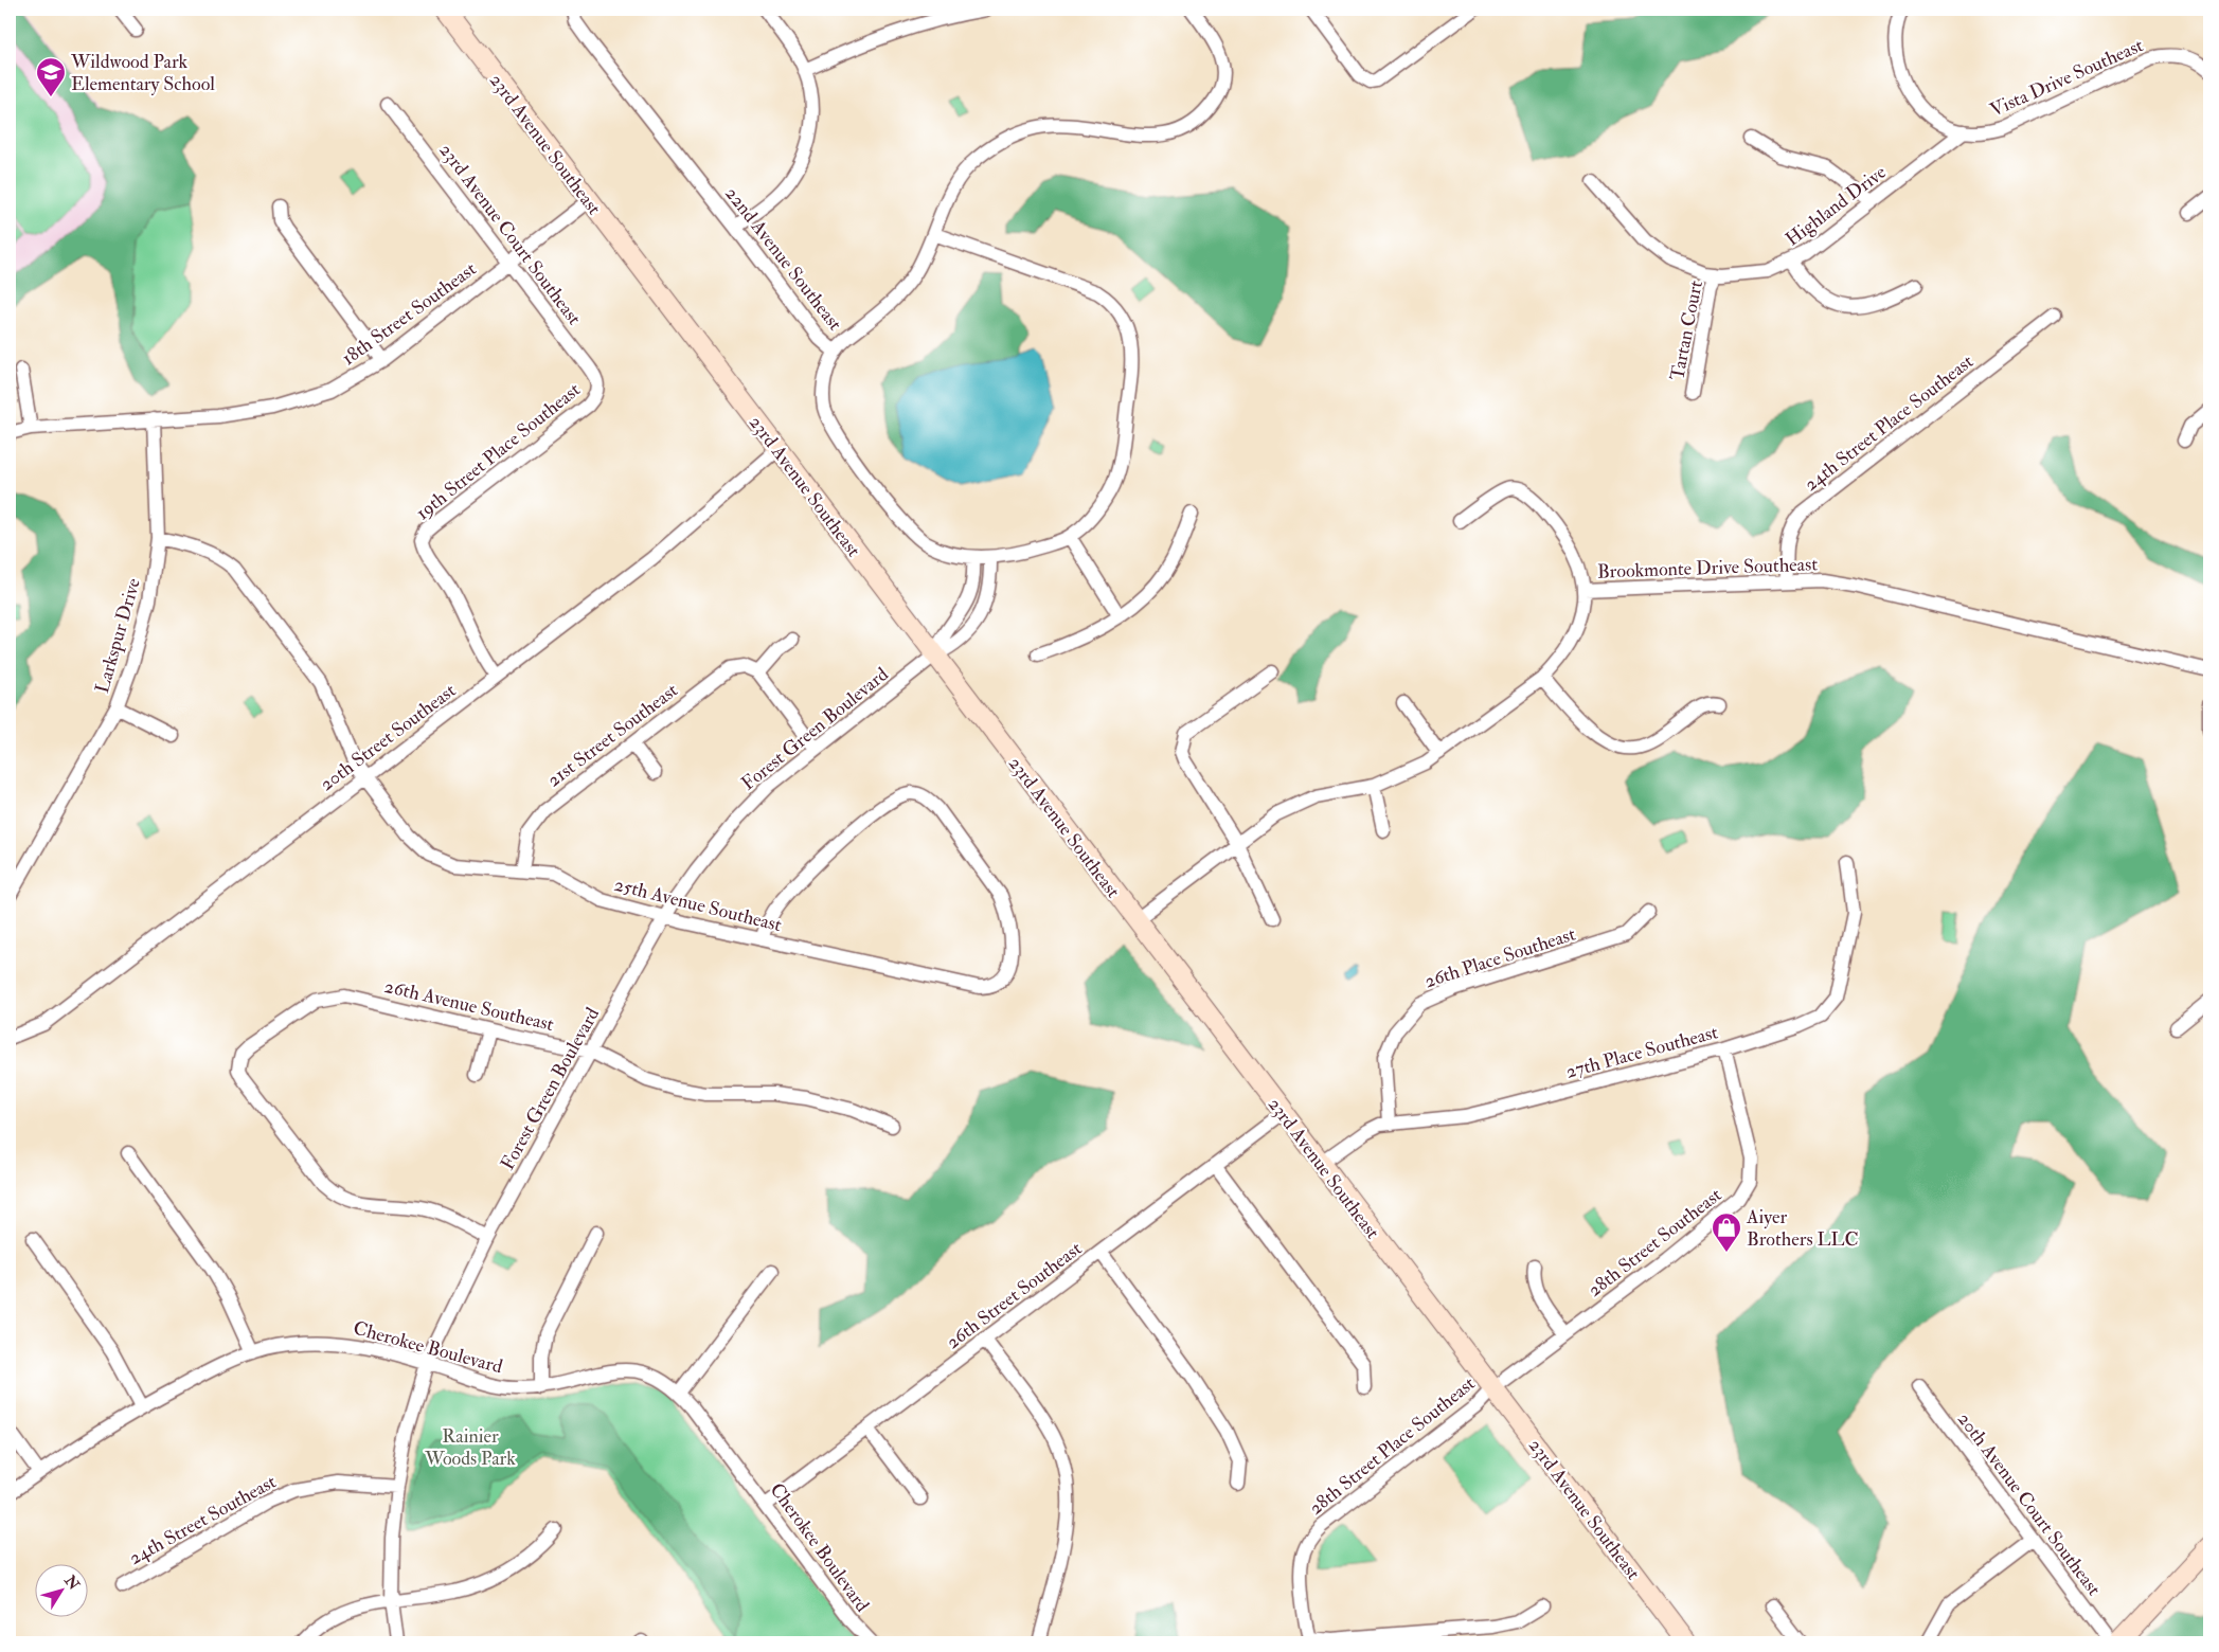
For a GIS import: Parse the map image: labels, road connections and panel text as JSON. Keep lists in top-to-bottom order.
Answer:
{
  "streets": {
    "street": [
      "Vista Drive Southeast",
      "23rd Avenue Southeast",
      "Highland Drive",
      "23rd Avenue Court Southeast",
      "22nd Avenue Southeast",
      "18th Street Southeast",
      "Tartan Court",
      "24th Street Place Southeast",
      "19th Street Place Southeast",
      "Brookmonte Drive Southeast",
      "Larkspur Drive",
      "Forest Green Boulevard",
      "21st Street Southeast",
      "20th Street Southeast",
      "25th Avenue Southeast",
      "26th Place Southeast",
      "26th Avenue Southeast",
      "27th Place Southeast",
      "28th Street Southeast",
      "26th Street Southeast",
      "Cherokee Boulevard",
      "28th Street Place Southeast",
      "20th Avenue Court Southeast",
      "24th Street Southeast"
    ]
  },
  "crossings": [
    ["Vista Drive Southeast", "Highland Drive"],
    ["23rd Avenue Southeast", "18th Street Southeast"],
    ["23rd Avenue Southeast", "Brookmonte Drive Southeast"],
    ["23rd Avenue Southeast", "Forest Green Boulevard"],
    ["23rd Avenue Southeast", "20th Street Southeast"],
    ["23rd Avenue Southeast", "27th Place Southeast"],
    ["23rd Avenue Southeast", "28th Street Southeast"],
    ["23rd Avenue Southeast", "26th Street Southeast"],
    ["23rd Avenue Southeast", "28th Street Place Southeast"],
    ["Highland Drive", "Tartan Court"],
    ["23rd Avenue Court Southeast", "18th Street Southeast"],
    ["23rd Avenue Court Southeast", "19th Street Place Southeast"],
    ["22nd Avenue Southeast", "Forest Green Boulevard"],
    ["18th Street Southeast", "Larkspur Drive"],
    ["24th Street Place Southeast", "Brookmonte Drive Southeast"],
    ["19th Street Place Southeast", "20th Street Southeast"],
    ["Larkspur Drive", "25th Avenue Southeast"],
    ["Forest Green Boulevard", "25th Avenue Southeast"],
    ["Forest Green Boulevard", "26th Avenue Southeast"],
    ["Forest Green Boulevard", "Cherokee Boulevard"],
    ["Forest Green Boulevard", "24th Street Southeast"],
    ["21st Street Southeast", "25th Avenue Southeast"],
    ["20th Street Southeast", "25th Avenue Southeast"],
    ["26th Place Southeast", "27th Place Southeast"],
    ["27th Place Southeast", "28th Street Southeast"],
    ["28th Street Southeast", "28th Street Place Southeast"],
    ["26th Street Southeast", "Cherokee Boulevard"]
  ],
  "parks": ["Rainier Woods Park"],
  "places": {
    "school or university": ["Wildwood Park Elementary School"],
    "shop": ["Aiyer Brothers LLC"]
  },
  "north": "top right"
}
